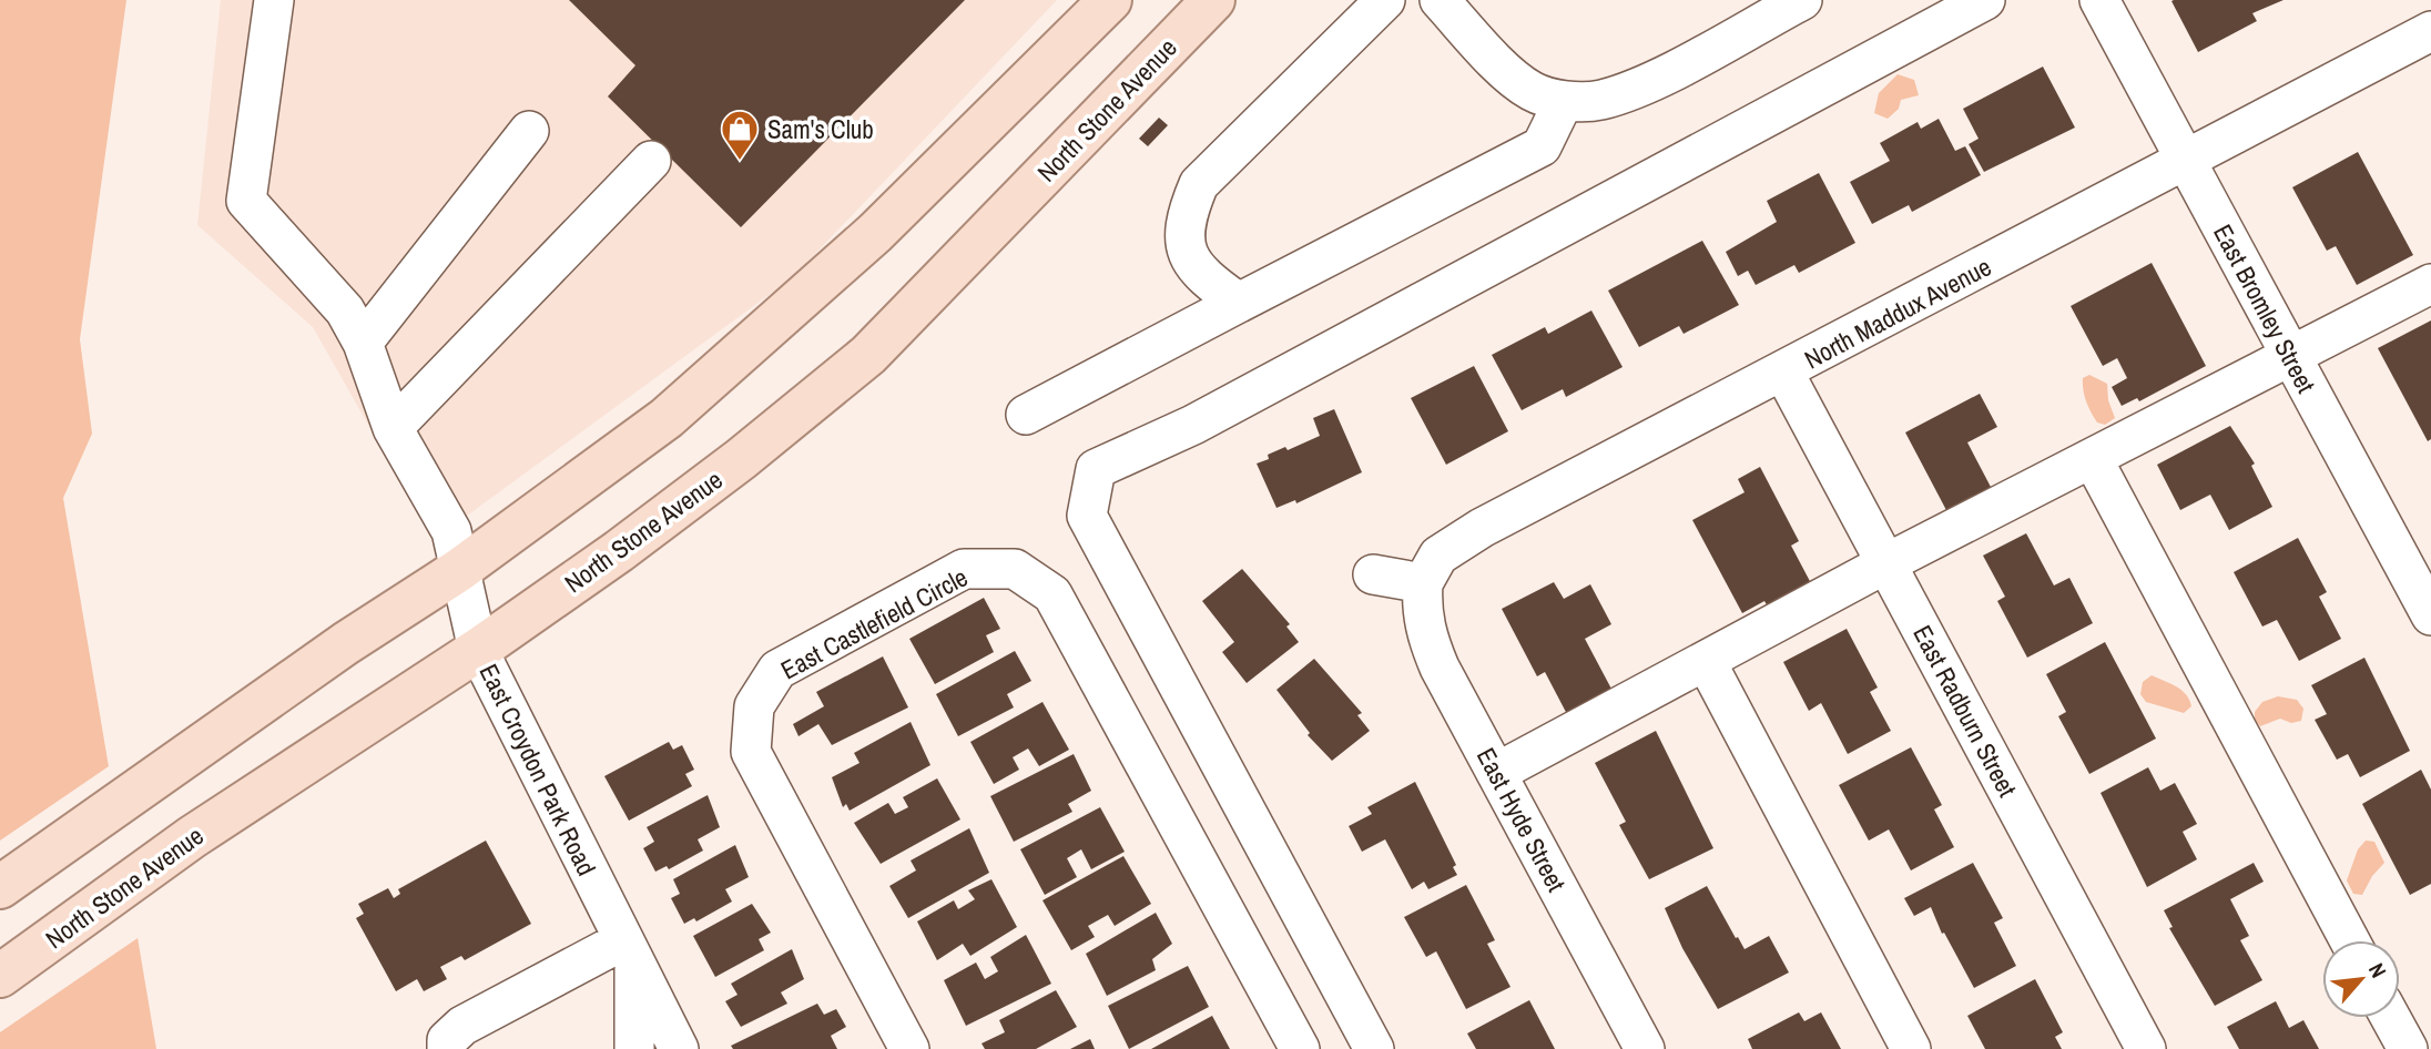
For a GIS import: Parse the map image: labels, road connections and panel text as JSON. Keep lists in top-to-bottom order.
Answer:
{
  "streets": {
    "main road": ["North Stone Avenue"],
    "street": [
      "East Bromley Street",
      "North Maddux Avenue",
      "East Castlefield Circle",
      "East Radburn Street",
      "East Croydon Park Road",
      "East Hyde Street"
    ]
  },
  "crossings": [
    ["North Stone Avenue", "East Croydon Park Road"],
    ["East Bromley Street", "North Maddux Avenue"],
    ["North Maddux Avenue", "East Radburn Street"],
    ["North Maddux Avenue", "East Hyde Street"]
  ],
  "places": {
    "shop": ["Sam's Club"]
  },
  "north": "top right"
}
